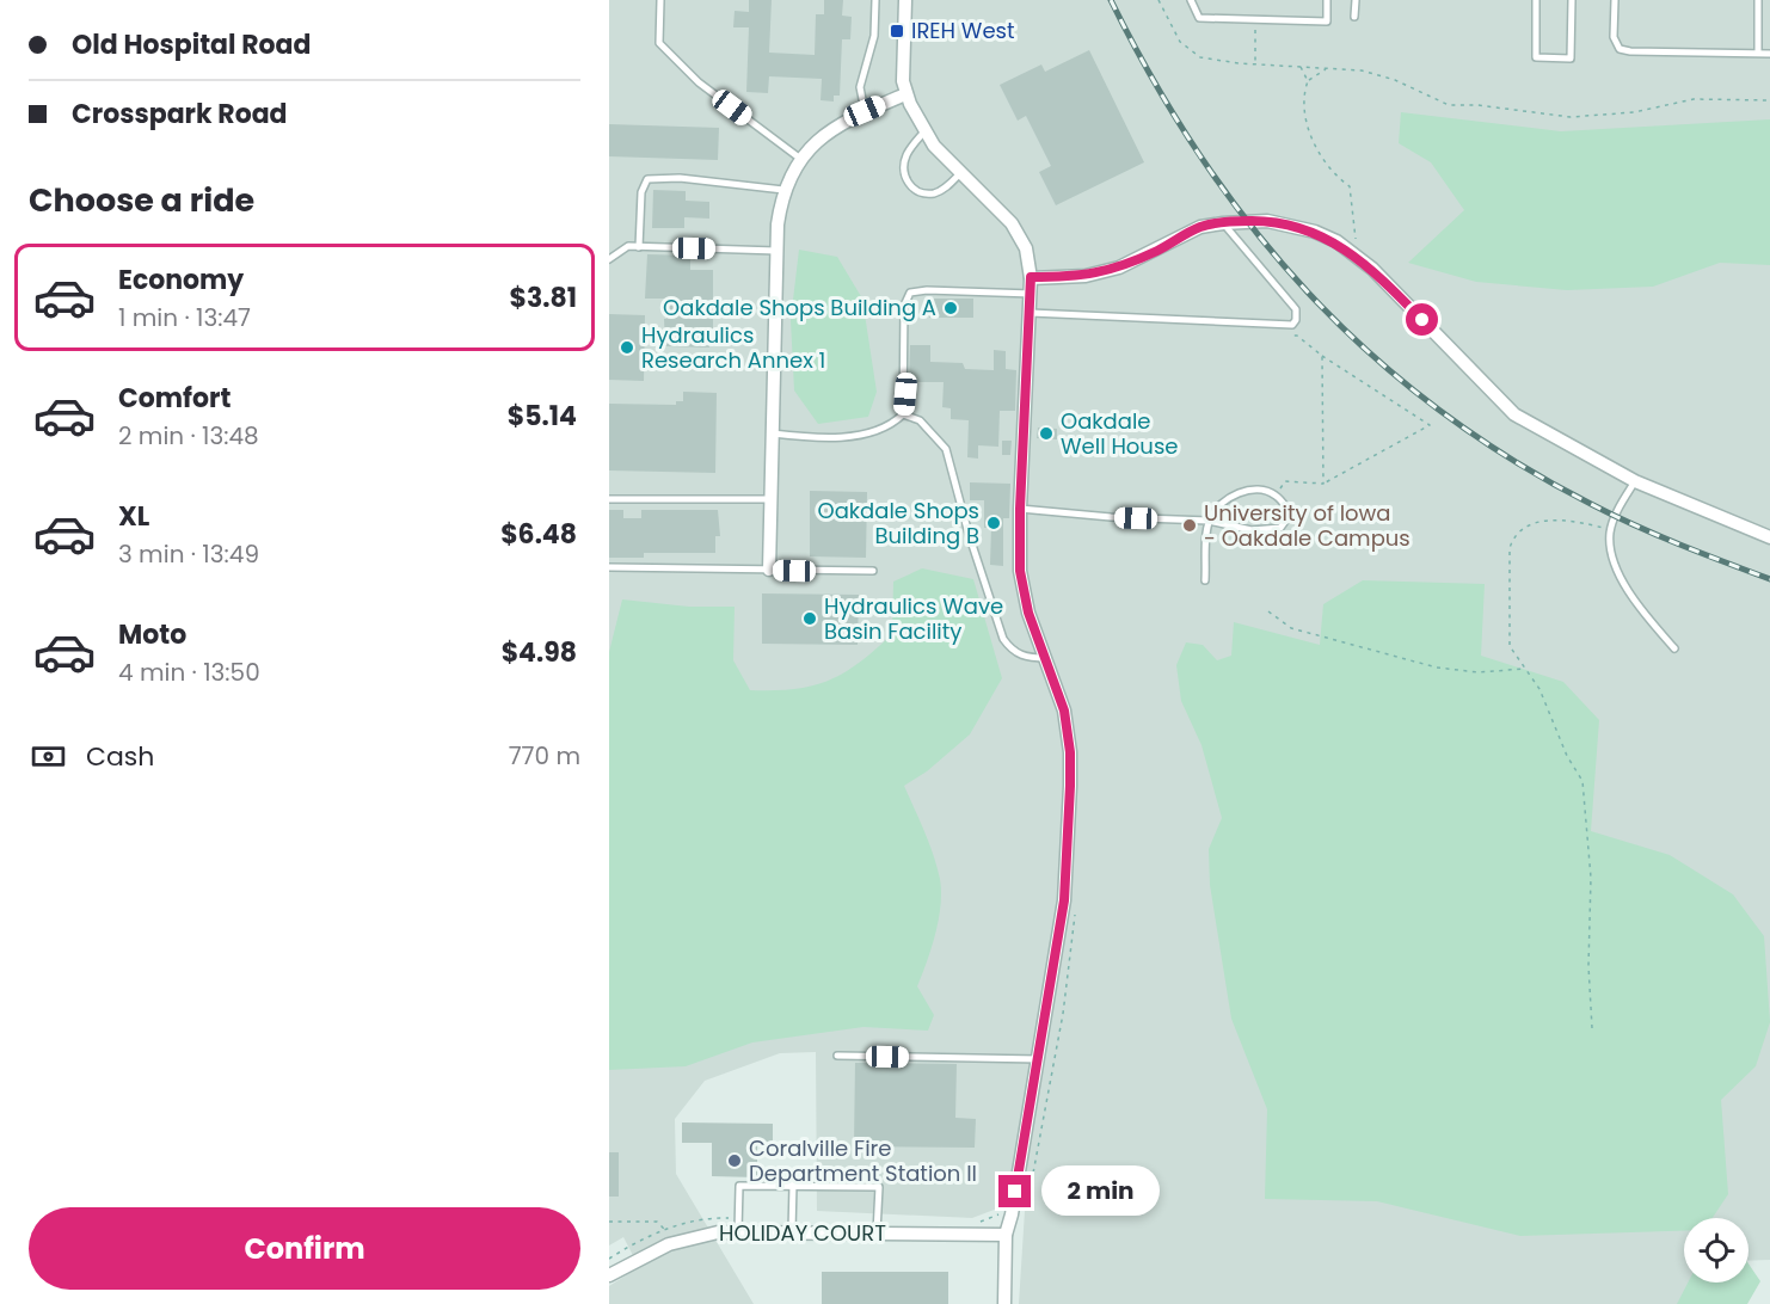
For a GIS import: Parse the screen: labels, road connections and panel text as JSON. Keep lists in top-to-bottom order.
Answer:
{
  "streets": {
    "street": ["HOLIDAY COURT"]
  },
  "places": {
    "transit": ["IREH West"],
    "other": [
      "Oakdale Shops Building A",
      "Hydraulics Research Annex 1",
      "Oakdale Well House",
      "Oakdale Shops Building B",
      "University of Iowa - Oakdale Campus",
      "Hydraulics Wave Basin Facility",
      "Coralville Fire Department Station II"
    ]
  },
  "page": {
    "banner": ["Old Hospital Road", "Crosspark Road"],
    "heading": "Choose a ride",
    "list": [
      {
        "name": "Economy",
        "note": "1 min · 13:47",
        "value": "$3.81"
      },
      {
        "name": "Comfort",
        "note": "2 min · 13:48",
        "value": "$5.14"
      },
      {
        "name": "XL",
        "note": "3 min · 13:49",
        "value": "$6.48"
      },
      {
        "name": "Moto",
        "note": "4 min · 13:50",
        "value": "$4.98"
      }
    ],
    "pay": ["Cash", "770 m"],
    "bubble": "2 min",
    "buttons": "Confirm"
  }
}
